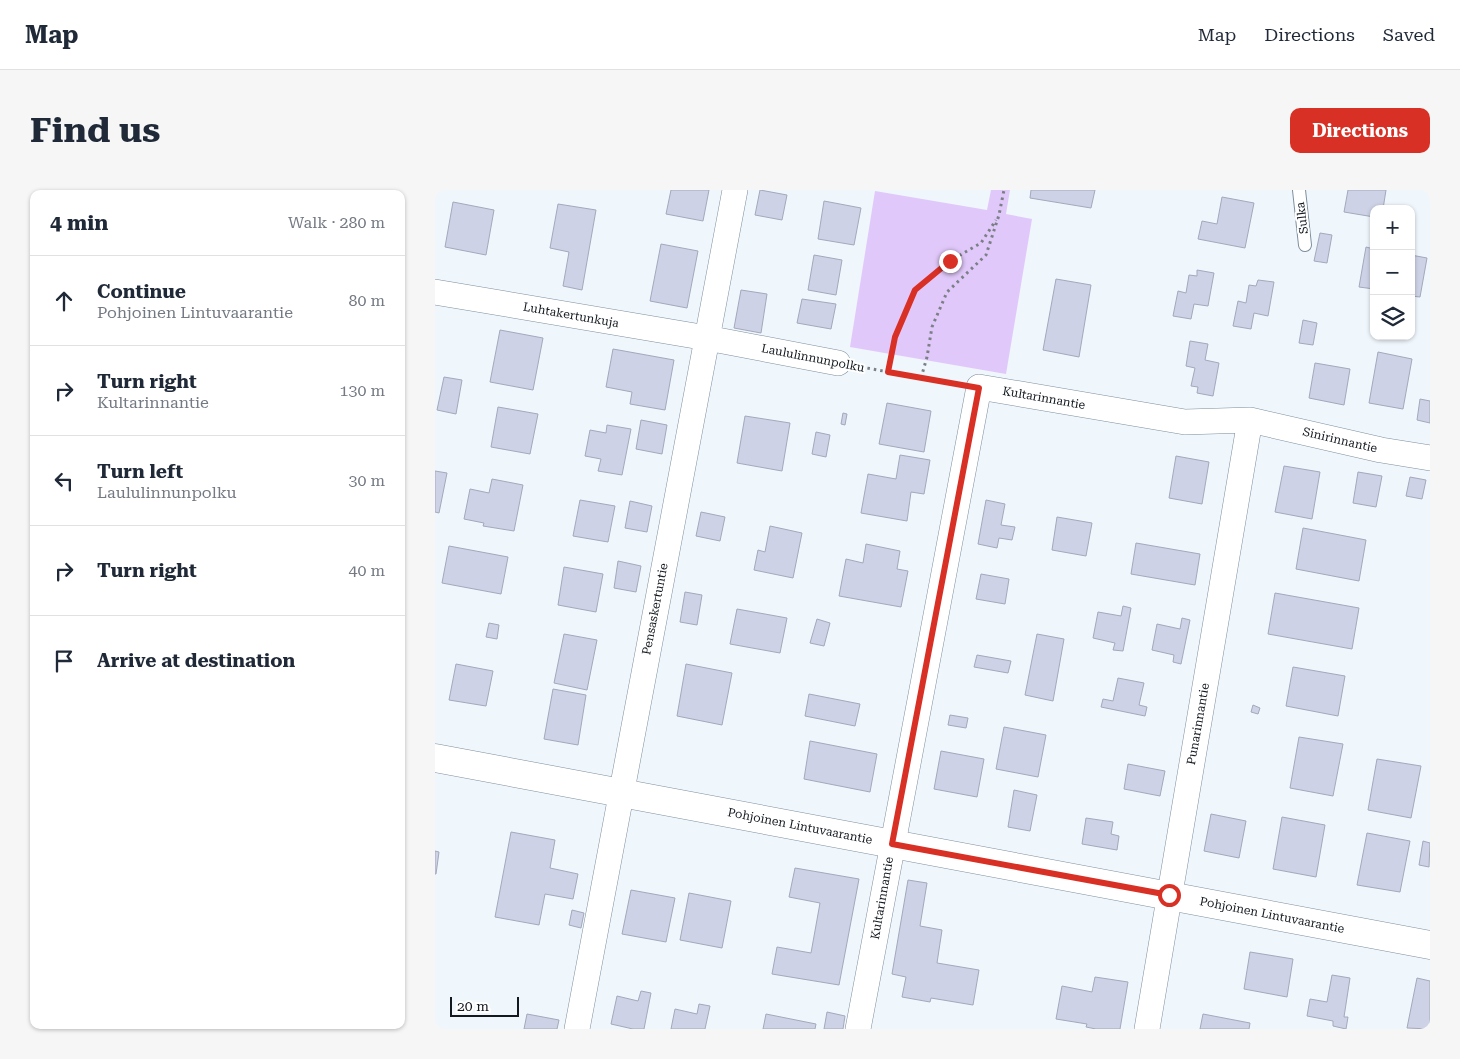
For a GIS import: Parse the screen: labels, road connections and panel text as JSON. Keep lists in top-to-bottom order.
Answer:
{
  "streets": {
    "street": [
      "Luhtakertunkuja",
      "Laululinnunpolku",
      "Kultarinnantie",
      "Sinirinnantie",
      "Pensaskertuntie",
      "Punarinnantie",
      "Pohjoinen Lintuvaarantie"
    ],
    "lane": ["Sulka"]
  },
  "crossings": [
    ["Luhtakertunkuja", "Laululinnunpolku"],
    ["Luhtakertunkuja", "Pensaskertuntie"],
    ["Laululinnunpolku", "Kultarinnantie"],
    ["Laululinnunpolku", "Pensaskertuntie"],
    ["Kultarinnantie", "Sinirinnantie"],
    ["Kultarinnantie", "Punarinnantie"],
    ["Kultarinnantie", "Pohjoinen Lintuvaarantie"],
    ["Sinirinnantie", "Punarinnantie"],
    ["Pensaskertuntie", "Pohjoinen Lintuvaarantie"],
    ["Punarinnantie", "Pohjoinen Lintuvaarantie"]
  ],
  "scale_bar": "20 m",
  "page": {
    "header": "Map",
    "nav": ["Map", "Directions", "Saved"],
    "buttons": "Directions",
    "title": "Find us",
    "heading": ["4 min", "Walk · 280 m"],
    "map_buttons": ["+", "−"],
    "list": [
      ["Continue", "Pohjoinen Lintuvaarantie", "80 m"],
      ["Turn right", "Kultarinnantie", "130 m"],
      ["Turn left", "Laululinnunpolku", "30 m"],
      ["Turn right", "40 m"],
      "Arrive at destination"
    ],
    "scale": "20 m"
  }
}
